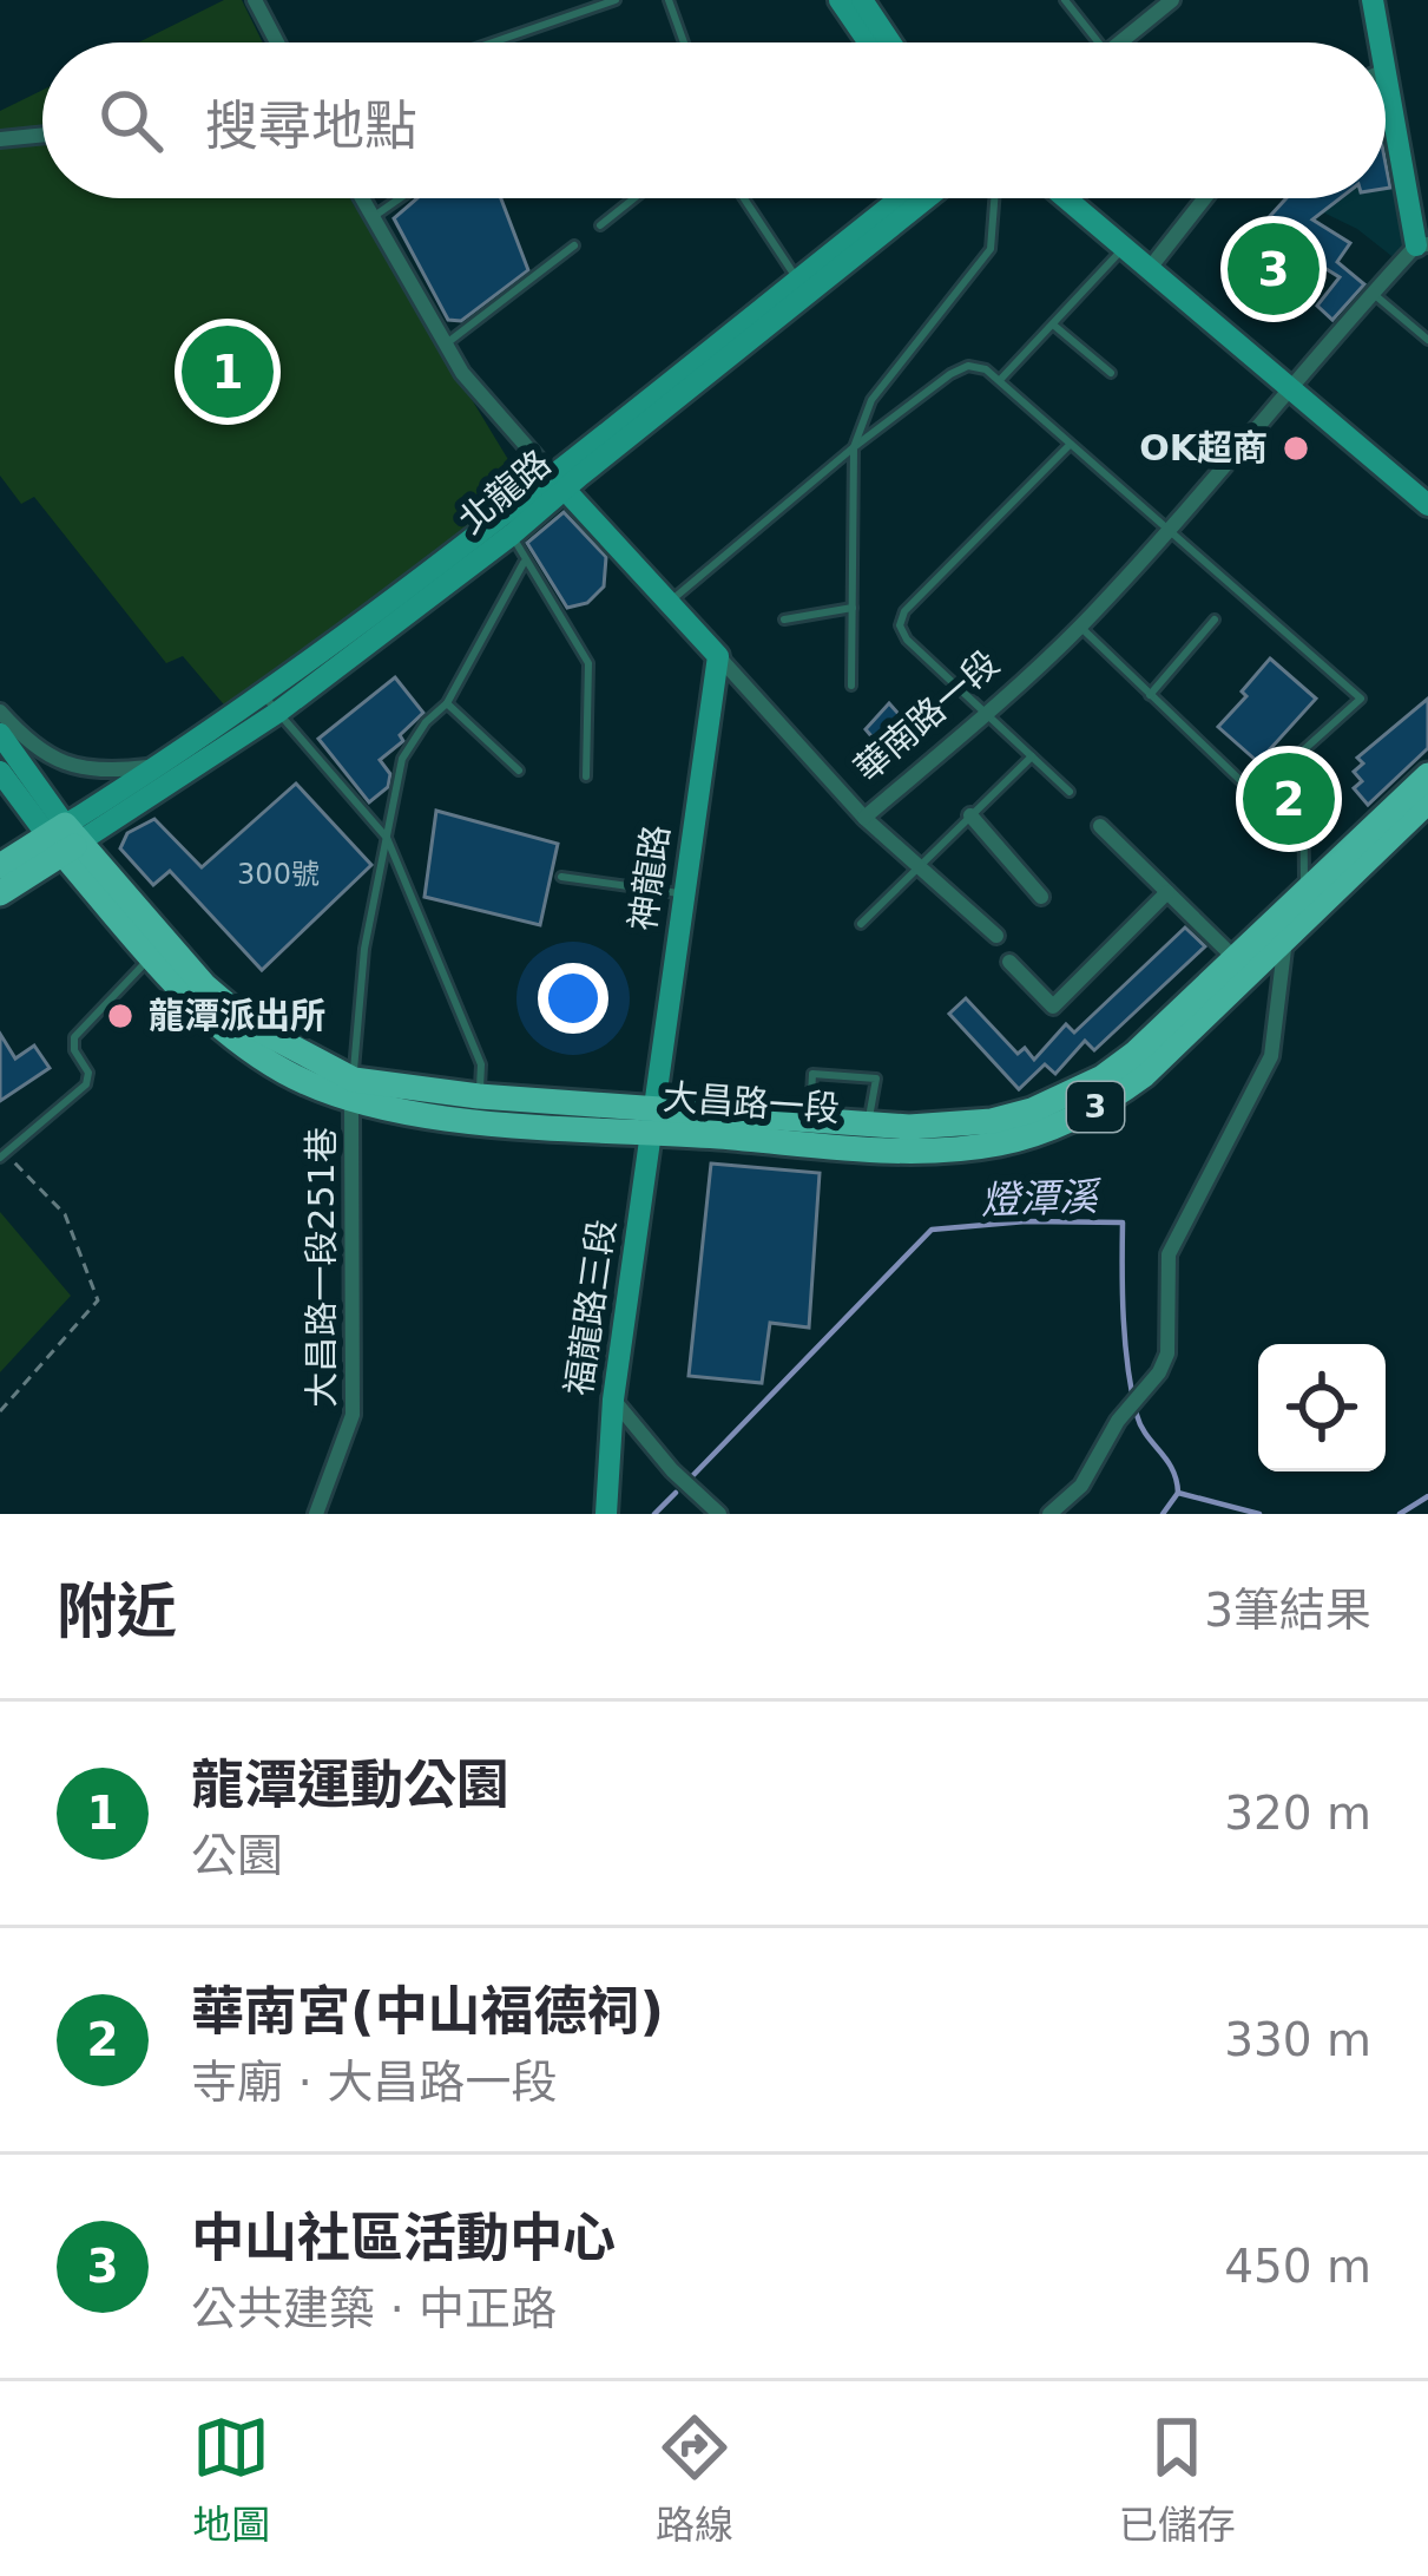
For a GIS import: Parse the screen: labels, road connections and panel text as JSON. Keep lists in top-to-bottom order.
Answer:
{
  "streets": {
    "main road": [
      "北龍路",
      "華南路一段",
      "神龍路",
      "大昌路一段",
      "3",
      "福龍路三段"
    ],
    "street": ["大昌路一段251巷"]
  },
  "crossings": [
    ["北龍路", "華南路一段"],
    ["北龍路", "大昌路一段"],
    ["華南路一段", "神龍路"],
    ["神龍路", "大昌路一段"],
    ["神龍路", "福龍路三段"],
    ["大昌路一段", "大昌路一段251巷"],
    ["大昌路一段", "福龍路三段"]
  ],
  "water": ["燈潭溪"],
  "places": ["OK超商", "龍潭派出所"],
  "house_numbers": ["300號"],
  "page": {
    "search": "搜尋地點",
    "pins": ["3", "1", "2"],
    "heading": ["附近", "3筆結果"],
    "list": [
      {
        "mark": "1",
        "name": "龍潭運動公園",
        "note": "公園",
        "value": "320 m"
      },
      {
        "mark": "2",
        "name": "華南宮(中山福德祠)",
        "note": "寺廟 · 大昌路一段",
        "value": "330 m"
      },
      {
        "mark": "3",
        "name": "中山社區活動中心",
        "note": "公共建築 · 中正路",
        "value": "450 m"
      }
    ],
    "nav": ["地圖", "路線", "已儲存"]
  }
}
